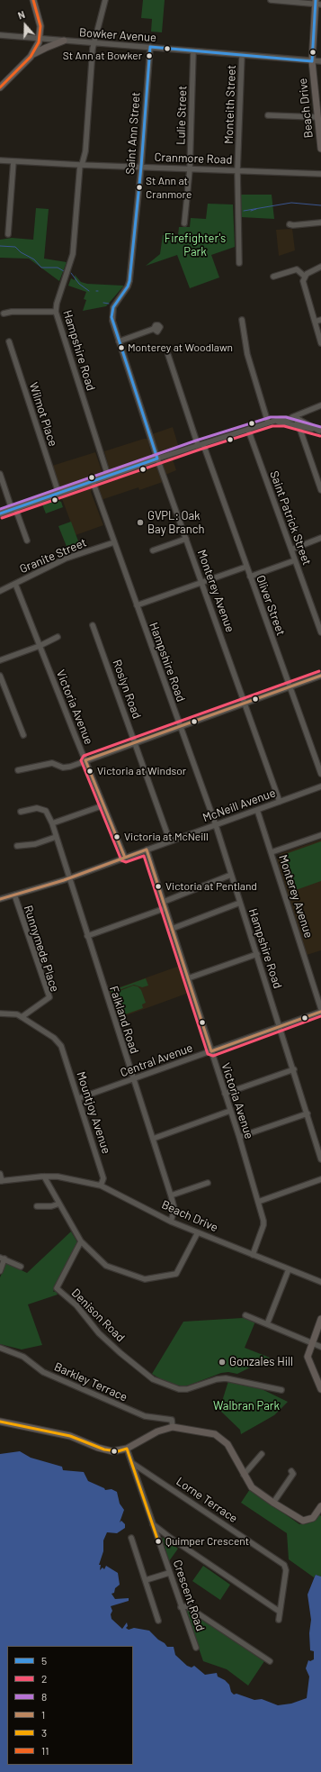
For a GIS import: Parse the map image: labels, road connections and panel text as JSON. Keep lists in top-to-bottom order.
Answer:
{
  "streets": {
    "main road": ["Beach Drive"],
    "street": [
      "Bowker Avenue",
      "Monteith Street",
      "Lulie Street",
      "Saint Ann Street",
      "Cranmore Road",
      "Hampshire Road",
      "Wilmot Place",
      "Saint Patrick Street",
      "Granite Street",
      "Monterey Avenue",
      "Oliver Street",
      "Roslyn Road",
      "Victoria Avenue",
      "McNeill Avenue",
      "Runnymede Place",
      "Falkland Road",
      "Central Avenue",
      "Mountjoy Avenue",
      "Denison Road",
      "Barkley Terrace",
      "Lorne Terrace",
      "Crescent Road"
    ]
  },
  "crossings": [
    ["Bowker Avenue", "Monteith Street"],
    ["Bowker Avenue", "Beach Drive"],
    ["Bowker Avenue", "Lulie Street"],
    ["Bowker Avenue", "Saint Ann Street"],
    ["Bowker Avenue", "Hampshire Road"],
    ["Monteith Street", "Cranmore Road"],
    ["Beach Drive", "Victoria Avenue"],
    ["Beach Drive", "Falkland Road"],
    ["Beach Drive", "Mountjoy Avenue"],
    ["Lulie Street", "Cranmore Road"],
    ["Saint Ann Street", "Cranmore Road"],
    ["Saint Ann Street", "Monterey Avenue"],
    ["Cranmore Road", "Hampshire Road"],
    ["Hampshire Road", "Granite Street"],
    ["Hampshire Road", "McNeill Avenue"],
    ["Hampshire Road", "Central Avenue"],
    ["Granite Street", "Victoria Avenue"],
    ["Monterey Avenue", "McNeill Avenue"],
    ["Monterey Avenue", "Central Avenue"],
    ["Roslyn Road", "McNeill Avenue"],
    ["Victoria Avenue", "McNeill Avenue"],
    ["Victoria Avenue", "Central Avenue"],
    ["McNeill Avenue", "Runnymede Place"],
    ["McNeill Avenue", "Falkland Road"],
    ["Runnymede Place", "Mountjoy Avenue"],
    ["Falkland Road", "Central Avenue"],
    ["Central Avenue", "Mountjoy Avenue"],
    ["Lorne Terrace", "Crescent Road"]
  ],
  "parks": ["Firefighter's Park", "Walbran Park"],
  "places": [
    "St Ann at Bowker",
    "St Ann at Cranmore",
    "Monterey at Woodlawn",
    "GVPL: Oak Bay Branch",
    "Victoria at Windsor",
    "Victoria at McNeill",
    "Victoria at Pentland",
    "Gonzales Hill",
    "Quimper Crescent"
  ],
  "lines": [
    "transit line 5",
    "transit line 11",
    "transit line 8",
    "transit line 2",
    "transit line 1",
    "transit line 3"
  ],
  "legend": [
    "5",
    "2",
    "8",
    "1",
    "3",
    "11"
  ],
  "north": "top"
}
